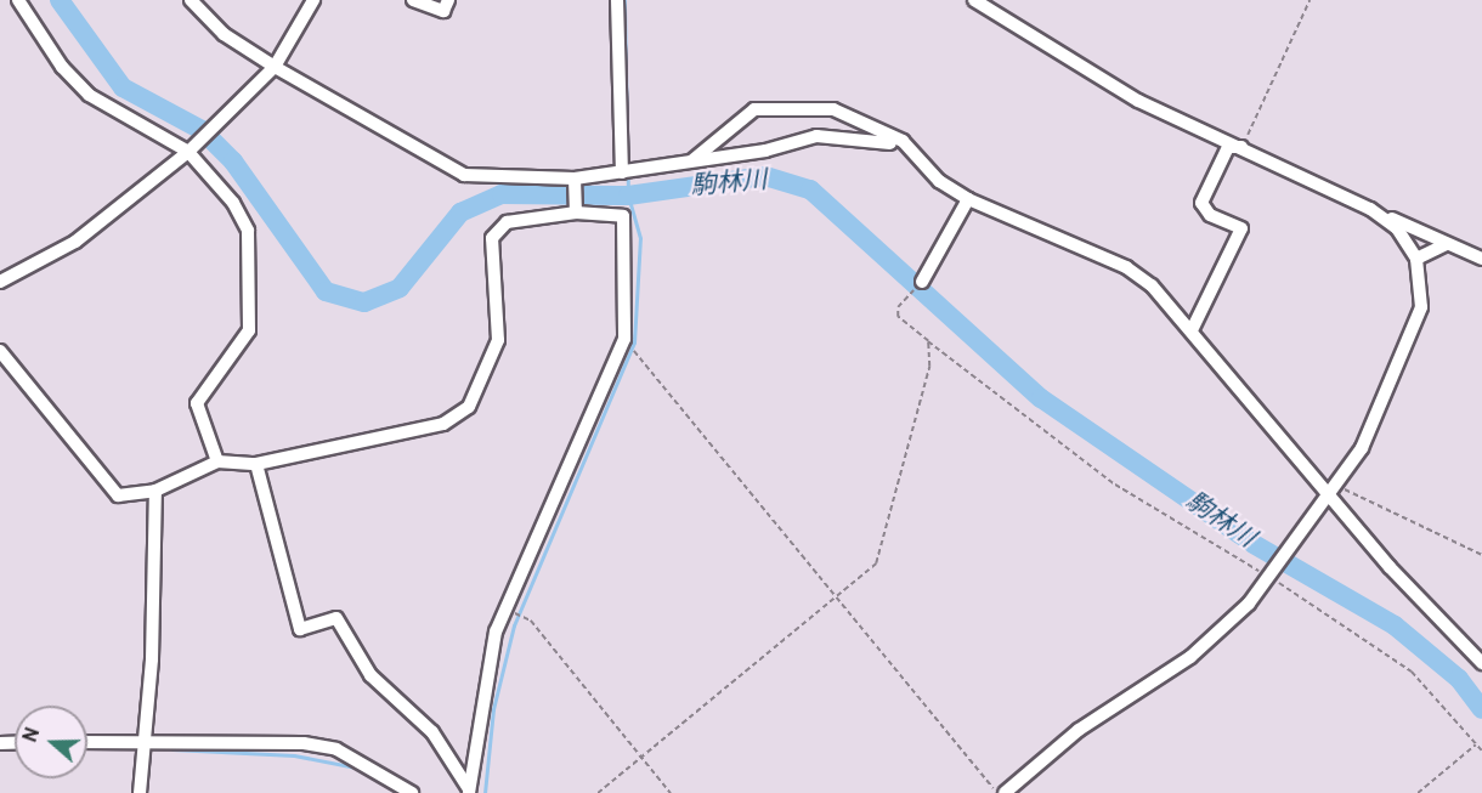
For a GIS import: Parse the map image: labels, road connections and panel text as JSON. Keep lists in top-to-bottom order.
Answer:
{
  "water": ["駒林川"],
  "north": "left"
}
